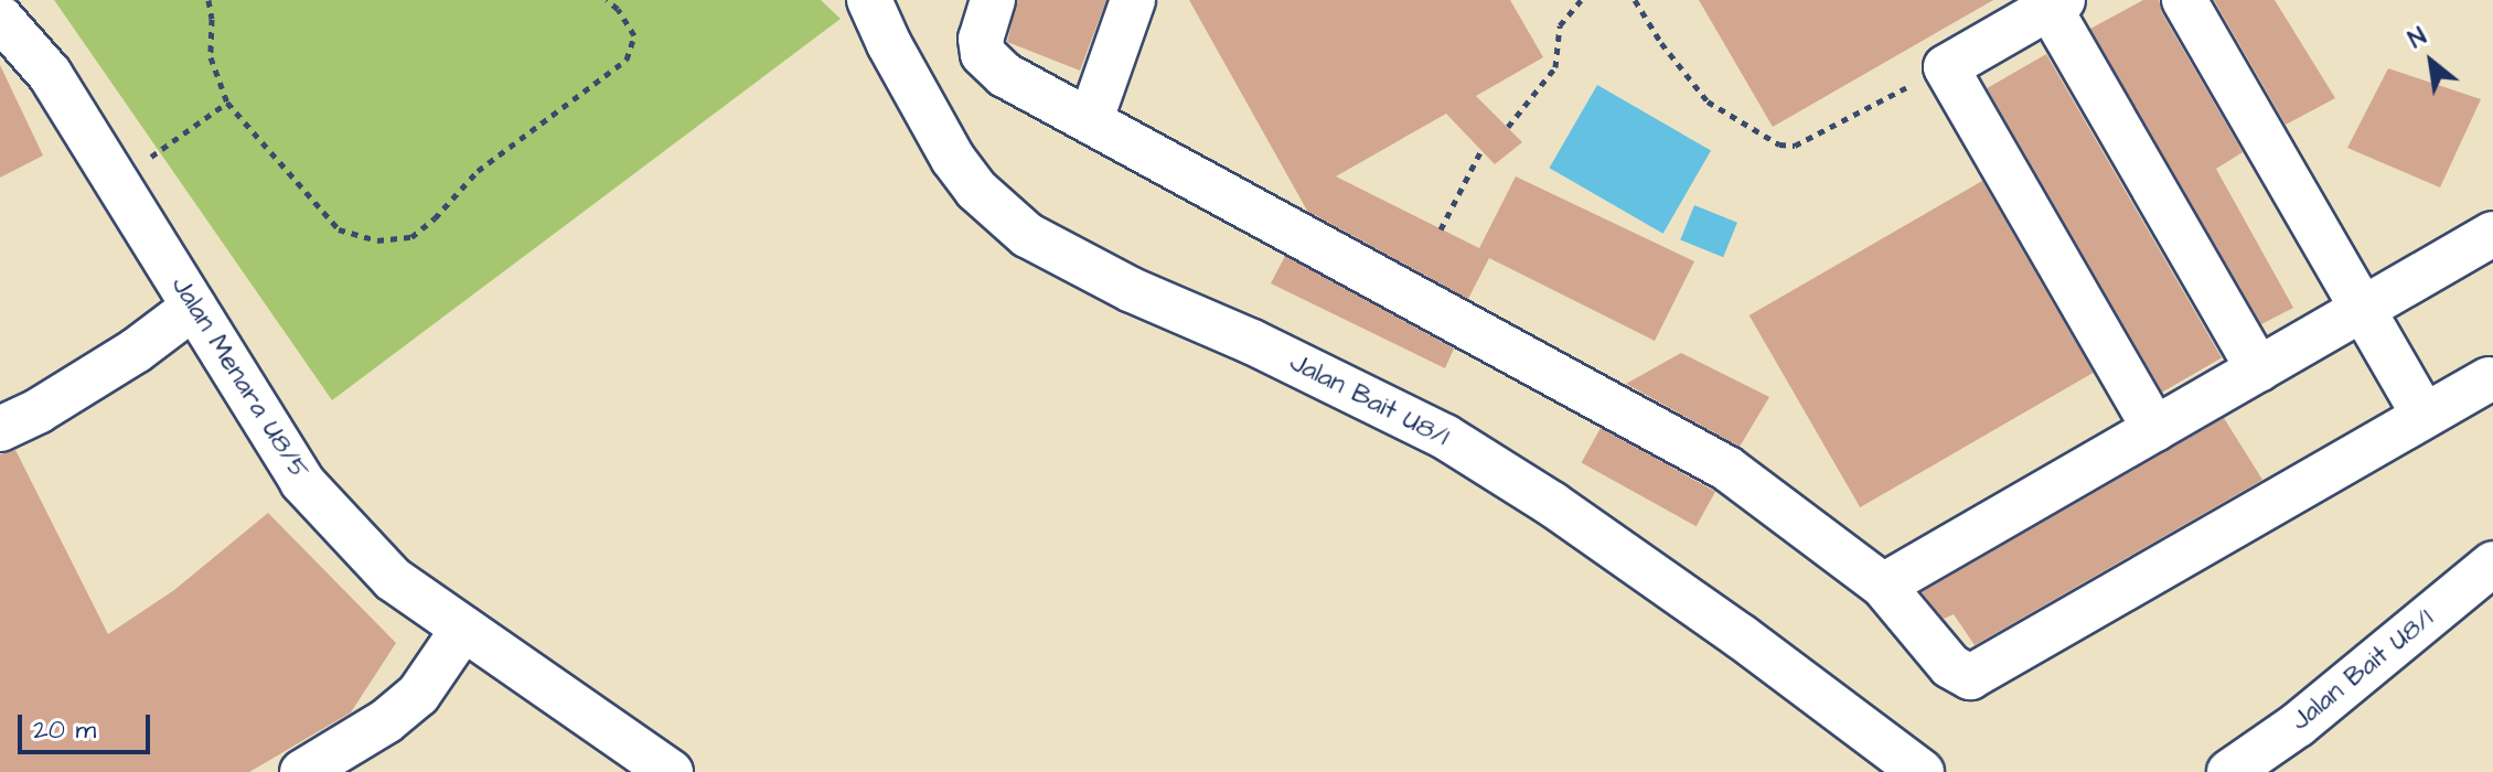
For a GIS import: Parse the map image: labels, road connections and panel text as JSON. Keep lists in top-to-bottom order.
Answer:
{
  "streets": {
    "street": ["Jalan Menara U8/5", "Jalan Bait U8/1"]
  },
  "scale_bar": "20 m",
  "north": "top left"
}
